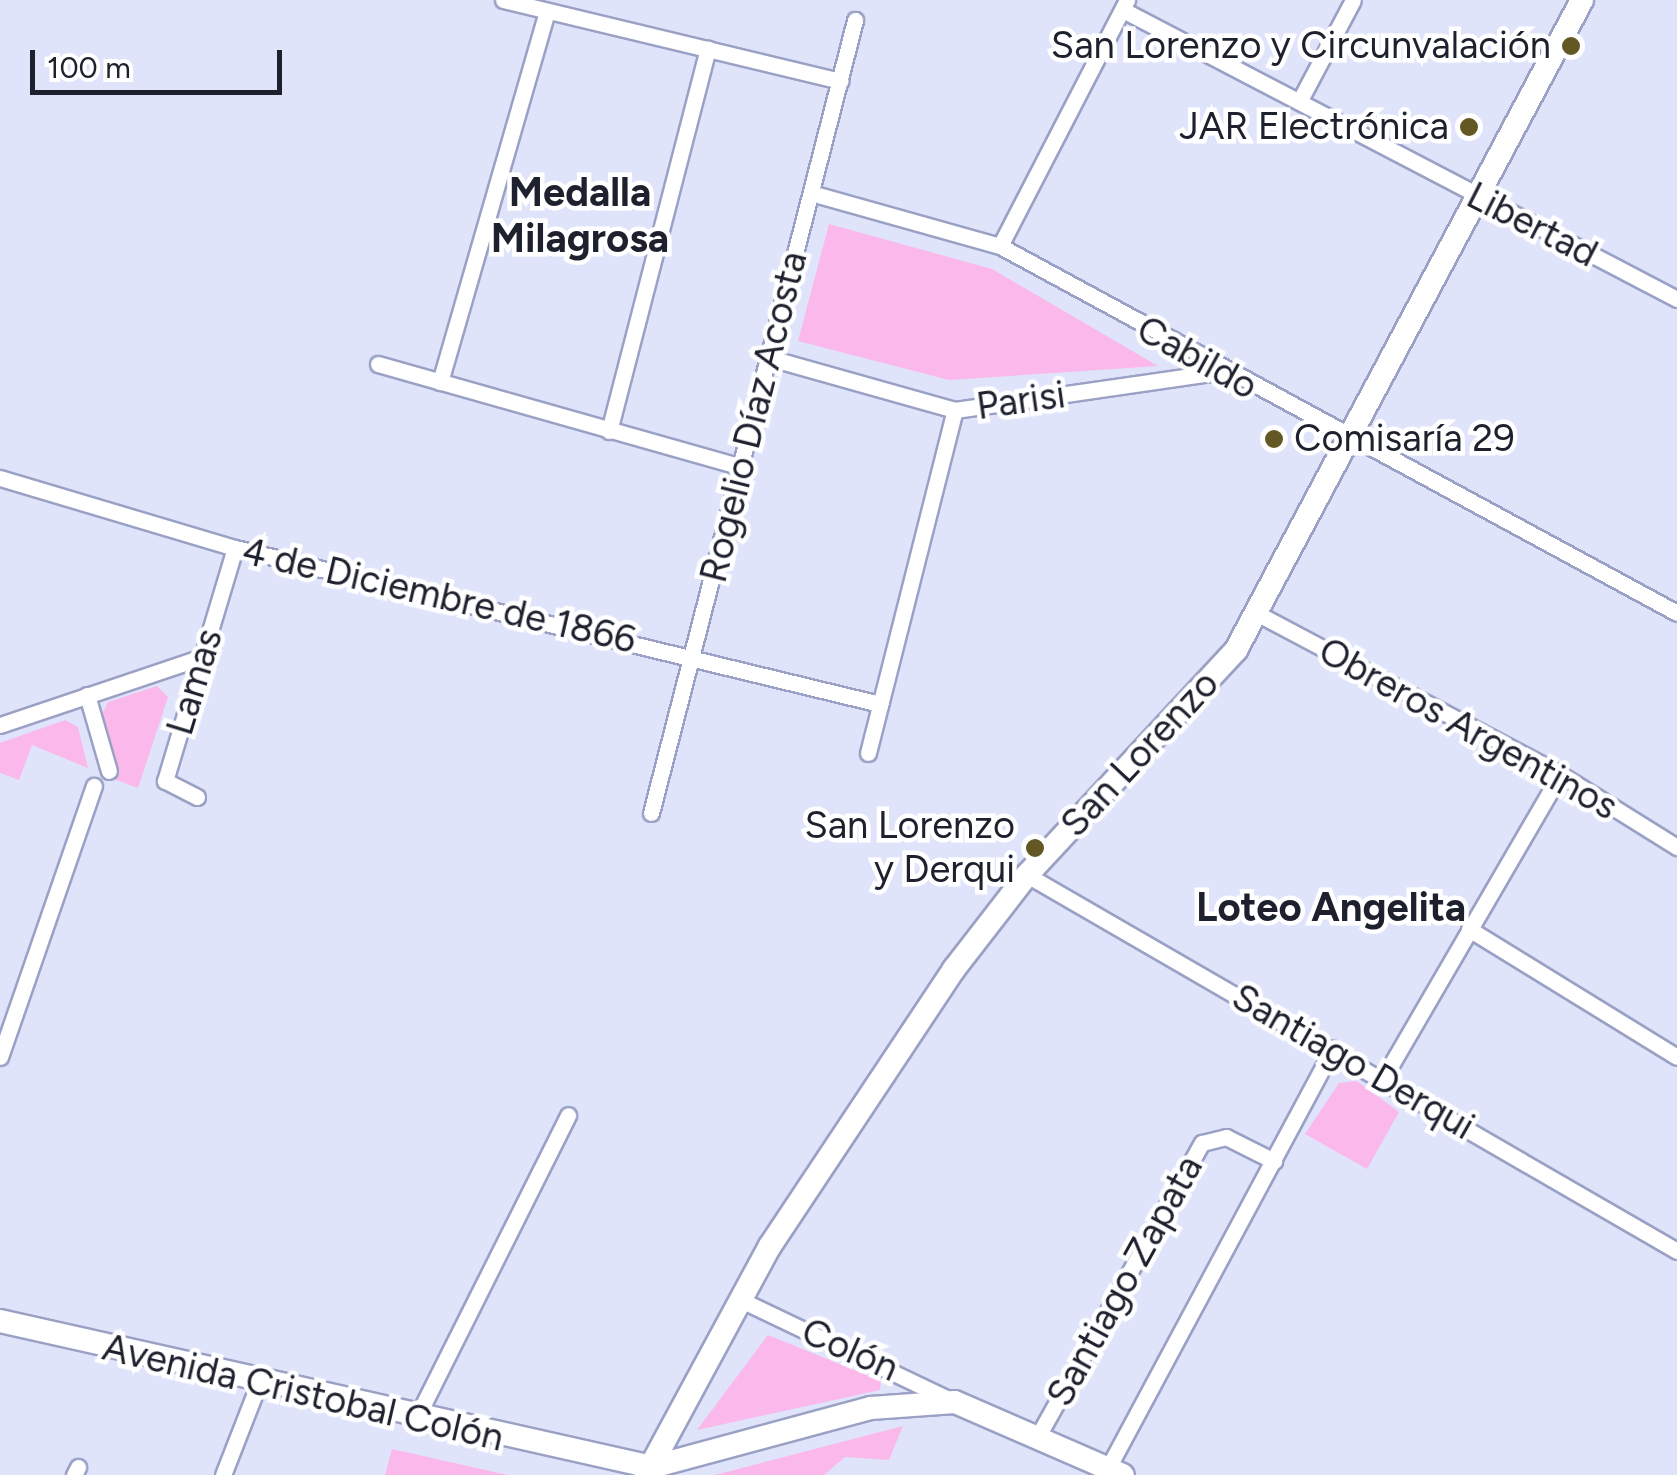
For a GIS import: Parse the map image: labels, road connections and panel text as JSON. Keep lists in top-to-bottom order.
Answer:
{
  "streets": {
    "main road": ["San Lorenzo", "Avenida Cristobal Colón"],
    "street": [
      "Libertad",
      "Cabildo",
      "Parisi",
      "Rogelio Díaz Acosta",
      "4 de Diciembre de 1866",
      "Lamas",
      "Obreros Argentinos",
      "Santiago Derqui",
      "Santiago Zapata",
      "Colón"
    ]
  },
  "crossings": [
    ["Libertad", "San Lorenzo"],
    ["Cabildo", "Parisi"],
    ["Cabildo", "Rogelio Díaz Acosta"],
    ["Cabildo", "San Lorenzo"],
    ["Parisi", "Rogelio Díaz Acosta"],
    ["Rogelio Díaz Acosta", "4 de Diciembre de 1866"],
    ["4 de Diciembre de 1866", "Lamas"],
    ["Obreros Argentinos", "San Lorenzo"],
    ["San Lorenzo", "Santiago Derqui"],
    ["San Lorenzo", "Colón"],
    ["San Lorenzo", "Avenida Cristobal Colón"],
    ["Santiago Zapata", "Avenida Cristobal Colón"],
    ["Colón", "Avenida Cristobal Colón"]
  ],
  "districts": ["Medalla Milagrosa", "Loteo Angelita"],
  "places": [
    "San Lorenzo y Circunvalación",
    "JAR Electrónica",
    "Comisaría 29",
    "San Lorenzo y Derqui"
  ],
  "scale_bar": "100 m"
}
